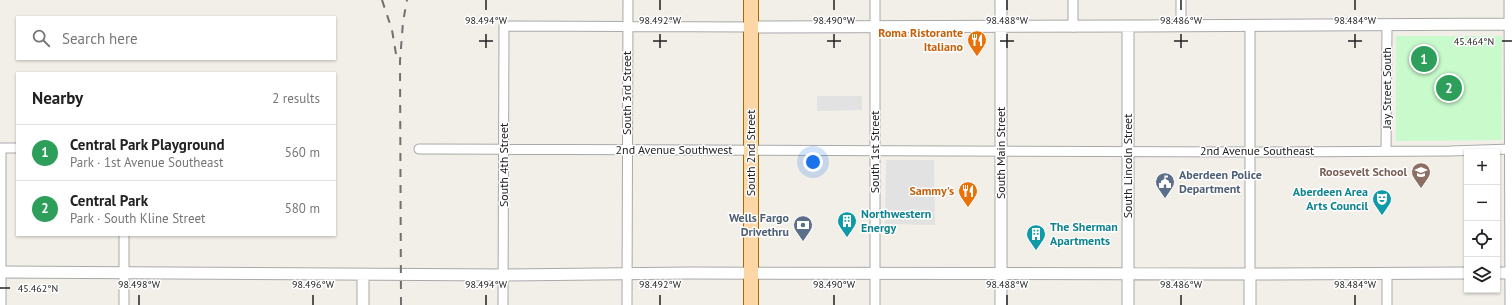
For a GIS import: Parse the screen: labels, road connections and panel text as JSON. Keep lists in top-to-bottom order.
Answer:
{
  "streets": {
    "main road": ["South 2nd Street"],
    "street": [
      "Jay Street South",
      "South 3rd Street",
      "2nd Avenue Southwest",
      "2nd Avenue Southeast",
      "South 1st Street",
      "South Main Street",
      "South 4th Street",
      "South Lincoln Street"
    ]
  },
  "crossings": [
    ["Jay Street South", "2nd Avenue Southeast"],
    ["South 3rd Street", "2nd Avenue Southwest"],
    ["South 3rd Street", "South 4th Street"],
    ["2nd Avenue Southwest", "2nd Avenue Southeast"],
    ["2nd Avenue Southwest", "South 1st Street"],
    ["2nd Avenue Southwest", "South 2nd Street"],
    ["2nd Avenue Southwest", "South Main Street"],
    ["2nd Avenue Southwest", "South 4th Street"],
    ["2nd Avenue Southeast", "South Main Street"],
    ["2nd Avenue Southeast", "South Lincoln Street"]
  ],
  "places": {
    "restaurant": ["Roma Ristorante Italiano", "Sammy's"],
    "school or university": ["Roosevelt School"],
    "public building": ["Aberdeen Police Department"],
    "theatre": ["Aberdeen Area Arts Council"],
    "building": ["Northwestern Energy", "The Sherman Apartments"],
    "bank": ["Wells Fargo Drivethru"]
  },
  "page": {
    "search": "Search here",
    "pins": ["1", "2"],
    "heading": ["Nearby", "2 results"],
    "list": [
      {
        "mark": "1",
        "name": "Central Park Playground",
        "note": "Park · 1st Avenue Southeast",
        "value": "560 m"
      },
      {
        "mark": "2",
        "name": "Central Park",
        "note": "Park · South Kline Street",
        "value": "580 m"
      }
    ],
    "map_buttons": ["+", "−"]
  },
  "coordinates": [
    "98.494°W",
    "98.492°W",
    "98.490°W",
    "98.488°W",
    "98.486°W",
    "98.484°W",
    "45.464°N",
    "98.498°W",
    "98.496°W",
    "45.462°N"
  ]
}
